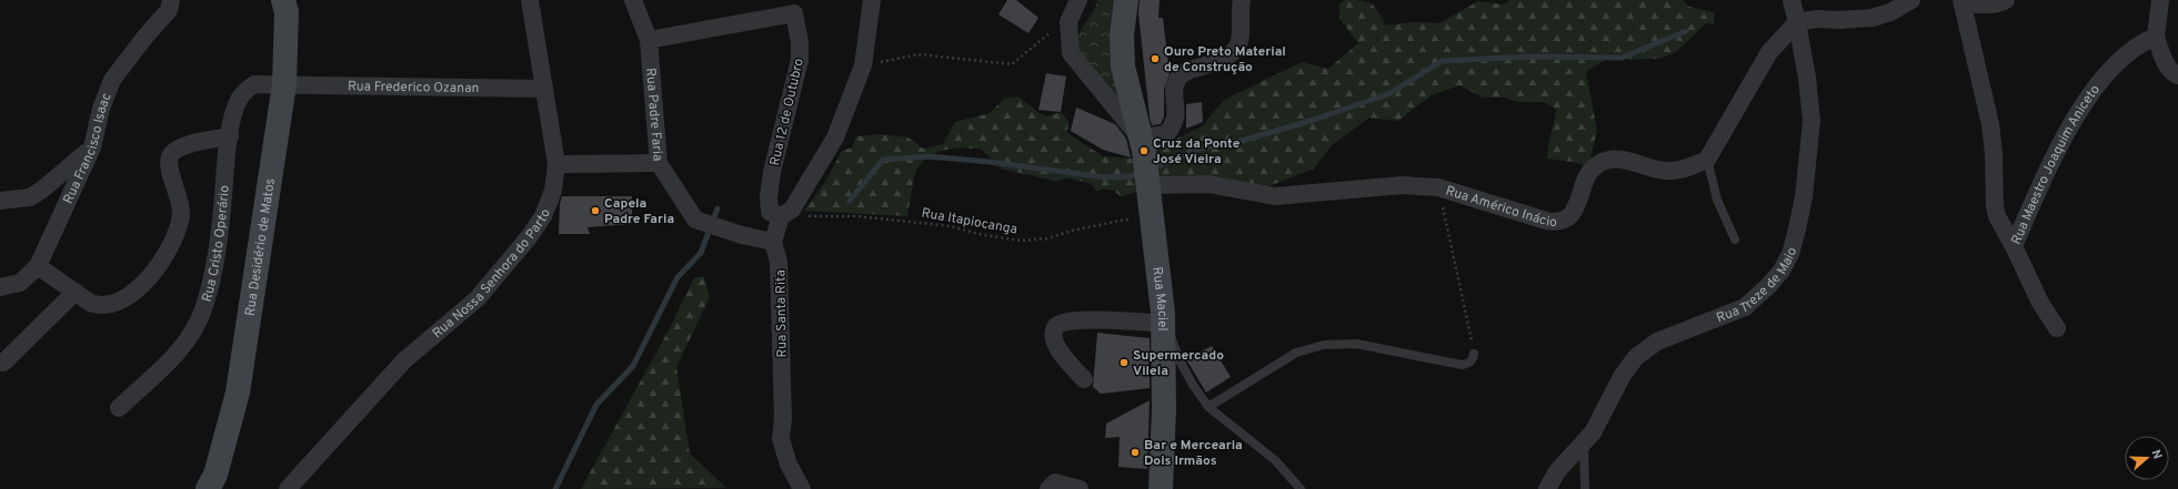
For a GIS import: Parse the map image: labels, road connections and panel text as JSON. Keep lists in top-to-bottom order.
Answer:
{
  "streets": {
    "street": [
      "Rua Frederico Ozanan",
      "Rua 12 de Outubro",
      "Rua Padre Faria",
      "Rua Francisco Isaac",
      "Rua Maestro Joaquim Aniceto",
      "Rua Américo Inácio",
      "Rua Cristo Operário",
      "Rua Desidério de Matos",
      "Rua Nossa Senhora do Parto",
      "Rua Treze de Maio",
      "Rua Maciel",
      "Rua Santa Rita"
    ],
    "path": ["Rua Itapiocanga"]
  },
  "crossings": [
    ["Rua Frederico Ozanan", "Rua Cristo Operário"],
    ["Rua Frederico Ozanan", "Rua Desidério de Matos"],
    ["Rua Frederico Ozanan", "Rua Nossa Senhora do Parto"],
    ["Rua 12 de Outubro", "Rua Padre Faria"],
    ["Rua 12 de Outubro", "Rua Itapiocanga"],
    ["Rua Padre Faria", "Rua Santa Rita"],
    ["Rua Américo Inácio", "Rua Maciel"],
    ["Rua Itapiocanga", "Rua Maciel"],
    ["Rua Cristo Operário", "Rua Desidério de Matos"]
  ],
  "places": [
    "Ouro Preto Material de Construção",
    "Cruz da Ponte José Vieira",
    "Capela Padre Faria",
    "Supermercado Vilela",
    "Bar e Mercearia Dois Irmãos"
  ],
  "north": "right"
}
